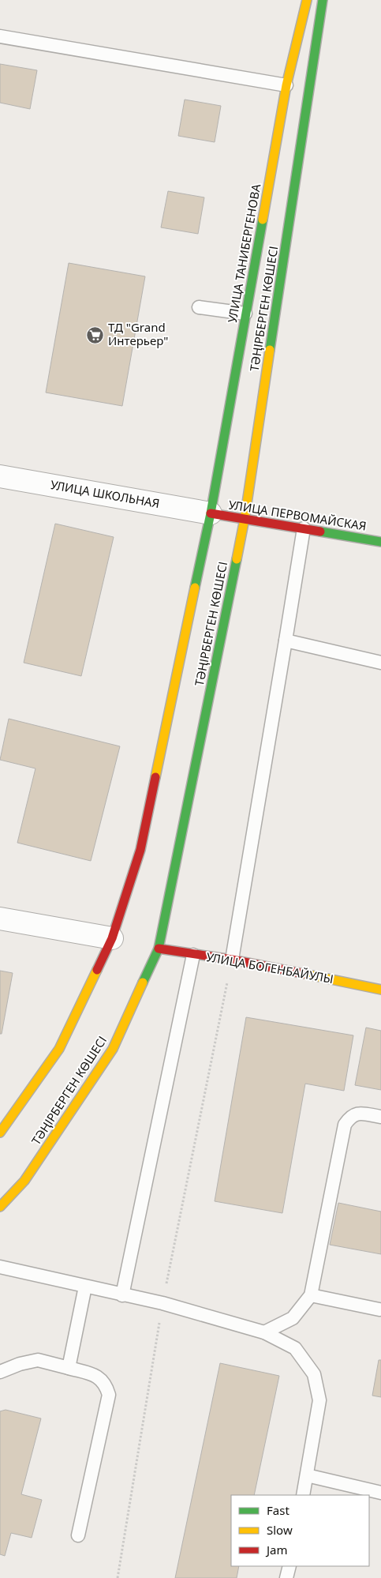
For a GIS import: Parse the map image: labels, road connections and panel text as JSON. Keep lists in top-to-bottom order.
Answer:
{
  "streets": {
    "main road": [
      "УЛИЦА ТАНИБЕРГЕНОВА",
      "ТӘҢІРБЕРГЕН КӨШЕСІ",
      "УЛИЦА ПЕРВОМАЙСКАЯ",
      "УЛИЦА БОГЕНБАЙУЛЫ"
    ],
    "street": ["УЛИЦА ШКОЛЬНАЯ"]
  },
  "crossings": [
    ["УЛИЦА ТАНИБЕРГЕНОВА", "ТӘҢІРБЕРГЕН КӨШЕСІ"],
    ["УЛИЦА ТАНИБЕРГЕНОВА", "УЛИЦА ШКОЛЬНАЯ"],
    ["УЛИЦА ТАНИБЕРГЕНОВА", "УЛИЦА ПЕРВОМАЙСКАЯ"],
    ["ТӘҢІРБЕРГЕН КӨШЕСІ", "УЛИЦА ШКОЛЬНАЯ"],
    ["ТӘҢІРБЕРГЕН КӨШЕСІ", "УЛИЦА ПЕРВОМАЙСКАЯ"],
    ["ТӘҢІРБЕРГЕН КӨШЕСІ", "УЛИЦА БОГЕНБАЙУЛЫ"],
    ["УЛИЦА ШКОЛЬНАЯ", "УЛИЦА ПЕРВОМАЙСКАЯ"]
  ],
  "places": {
    "supermarket": ["ТД \"Grand Интерьер\""]
  },
  "legend": ["Fast", "Slow", "Jam"]
}
